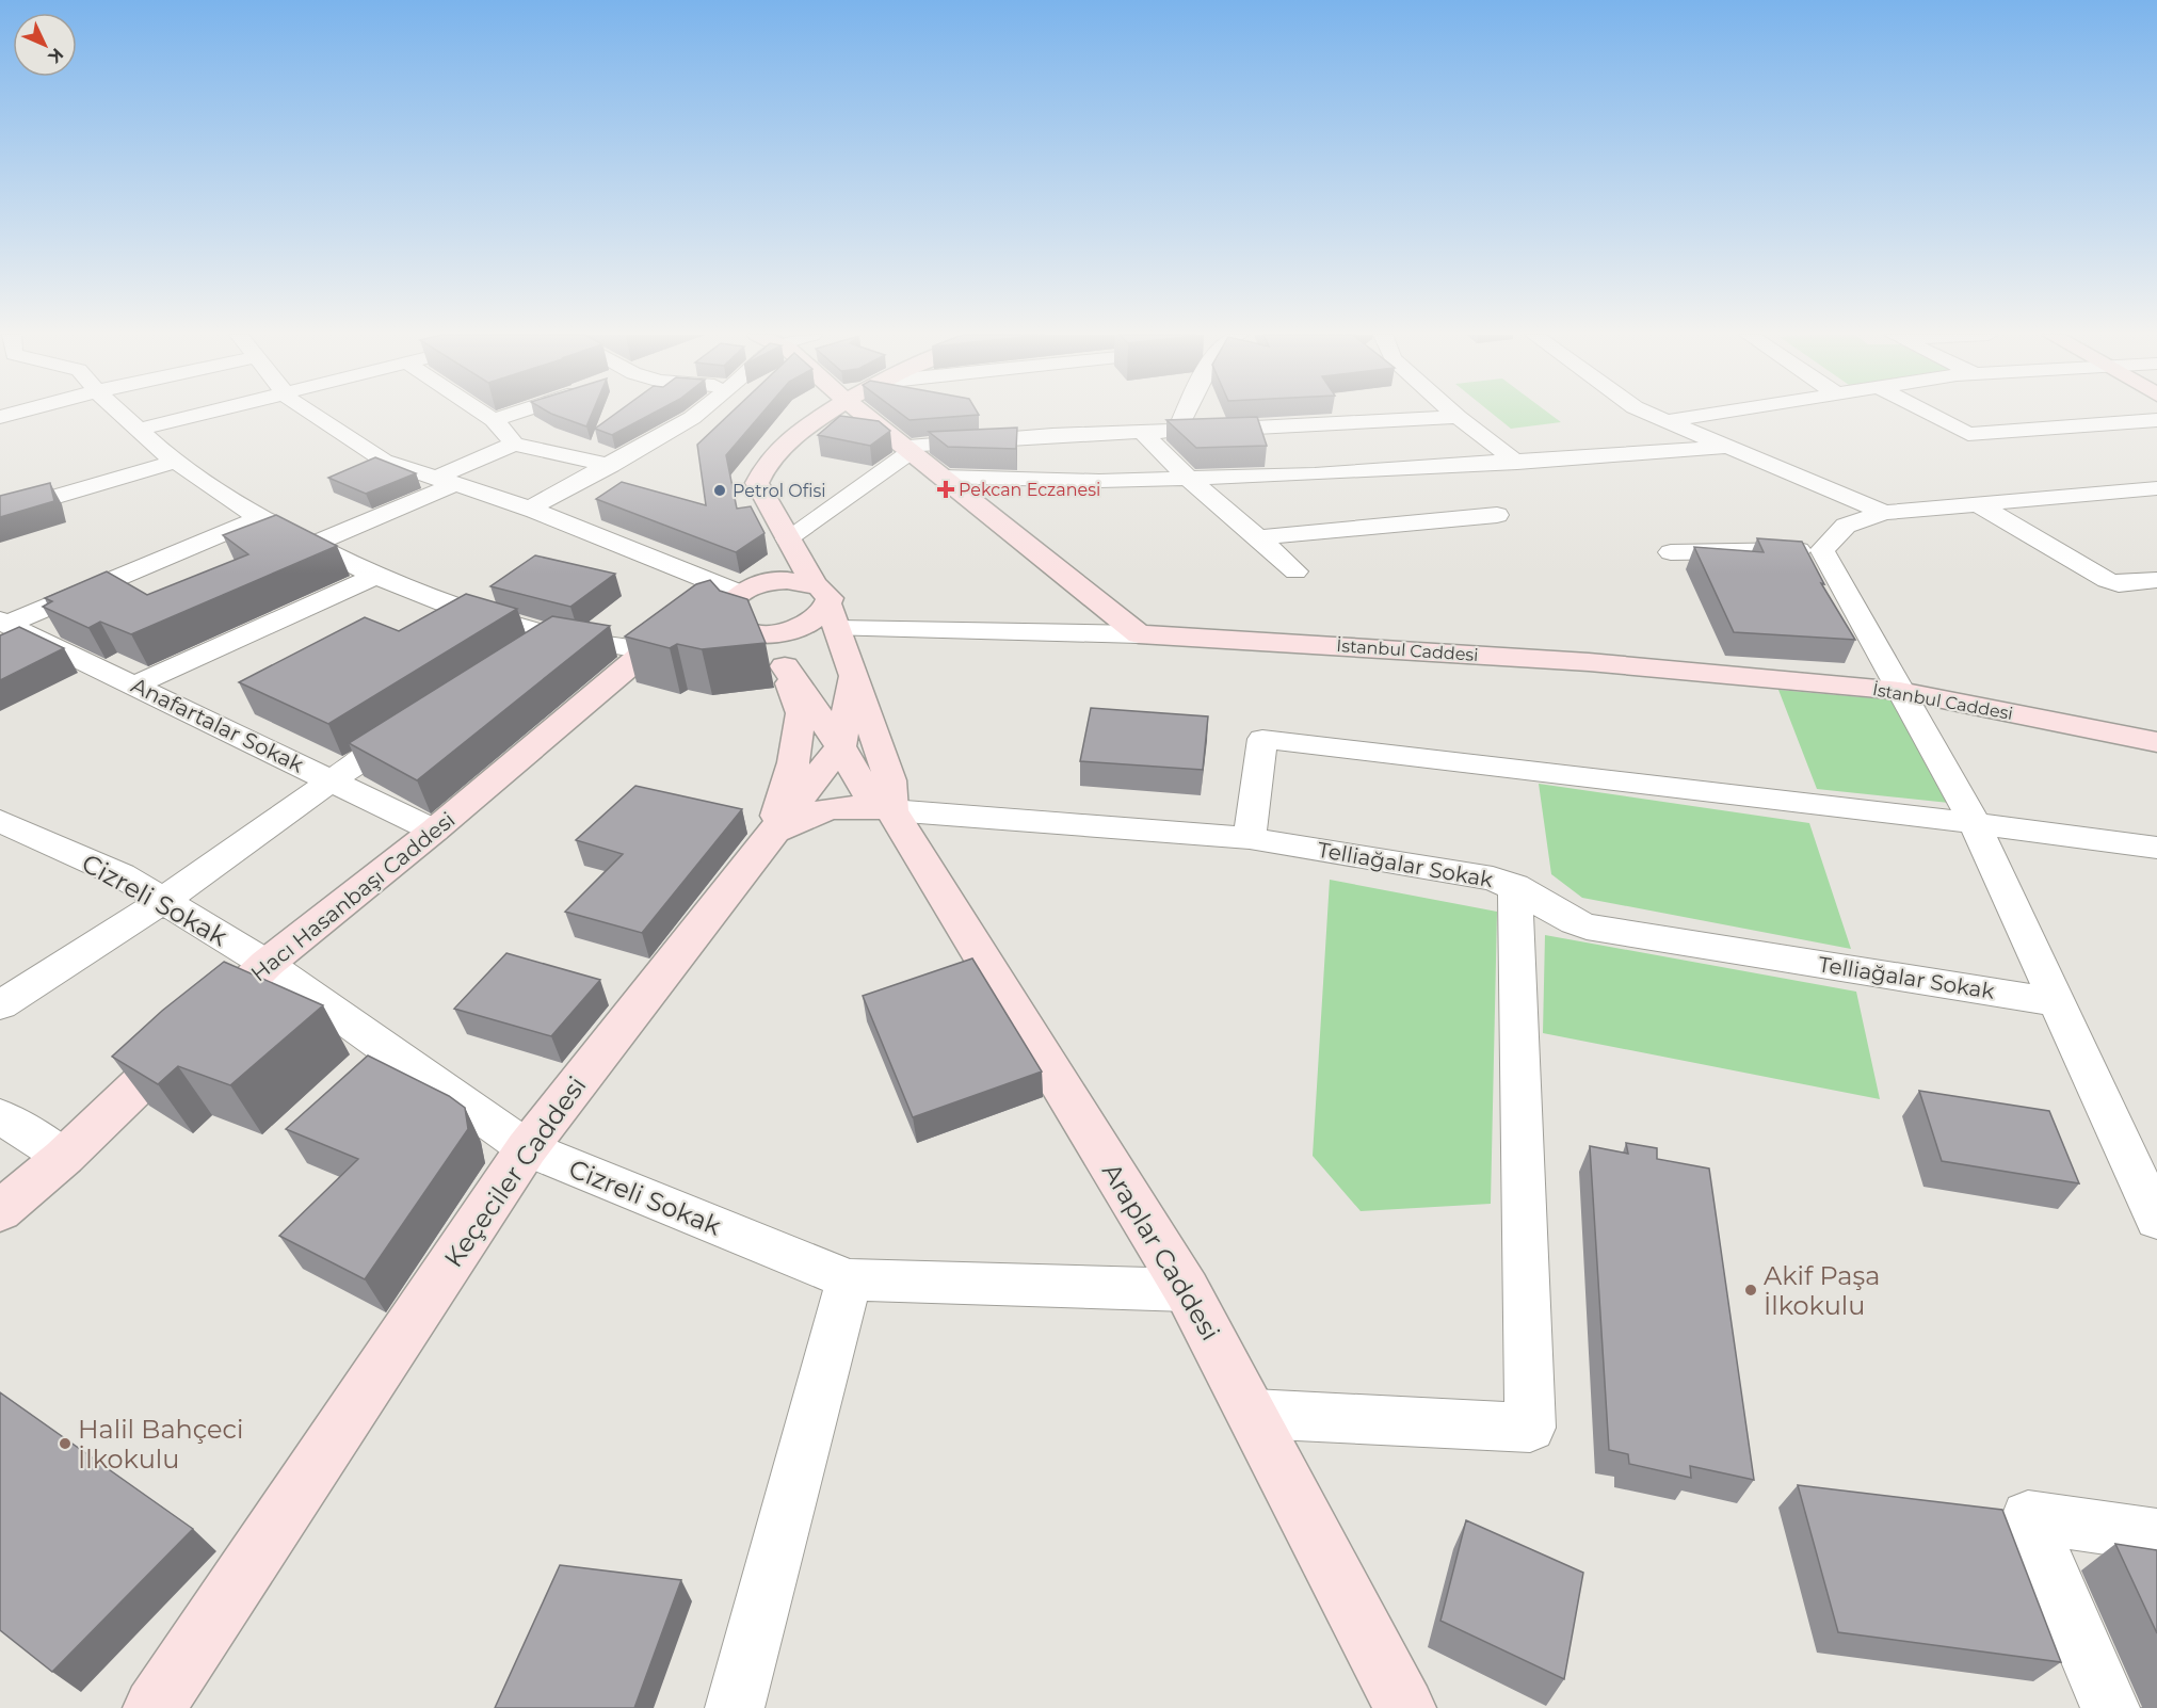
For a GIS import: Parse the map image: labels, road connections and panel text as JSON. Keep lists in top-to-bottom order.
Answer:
{
  "streets": {
    "street": [
      "İstanbul Caddesi",
      "Anafartalar Sokak",
      "Telliağalar Sokak",
      "Hacı Hasanbaşı Caddesi",
      "Cizreli Sokak",
      "Keçeciler Caddesi",
      "Araplar Caddesi"
    ]
  },
  "crossings": [
    ["Anafartalar Sokak", "Hacı Hasanbaşı Caddesi"],
    ["Telliağalar Sokak", "Araplar Caddesi"],
    ["Hacı Hasanbaşı Caddesi", "Cizreli Sokak"],
    ["Hacı Hasanbaşı Caddesi", "Keçeciler Caddesi"],
    ["Cizreli Sokak", "Keçeciler Caddesi"],
    ["Cizreli Sokak", "Araplar Caddesi"],
    ["Keçeciler Caddesi", "Araplar Caddesi"]
  ],
  "places": {
    "health": ["Pekcan Eczanesi"],
    "other": ["Petrol Ofisi", "Akif Paşa İlkokulu", "Halil Bahçeci İlkokulu"]
  },
  "north": "bottom right"
}
